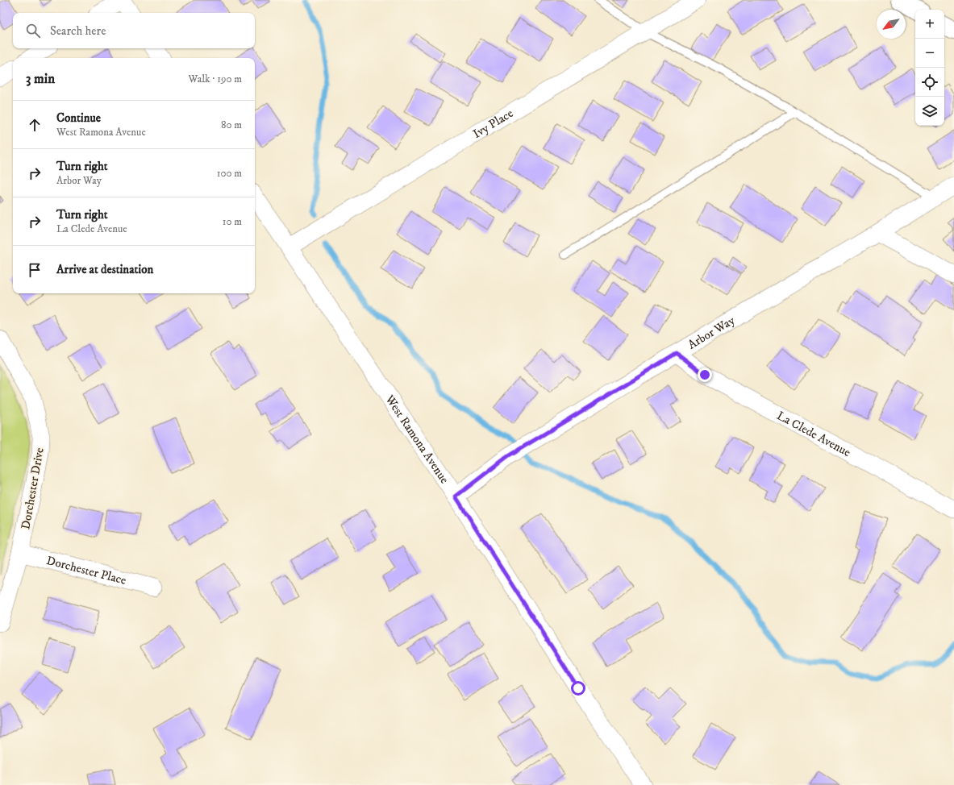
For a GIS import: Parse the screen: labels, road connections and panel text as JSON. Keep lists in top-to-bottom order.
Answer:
{
  "streets": {
    "street": [
      "Ivy Place",
      "Arbor Way",
      "La Clede Avenue",
      "West Ramona Avenue",
      "Dorchester Drive",
      "Dorchester Place"
    ]
  },
  "crossings": [
    ["Ivy Place", "West Ramona Avenue"],
    ["Arbor Way", "La Clede Avenue"],
    ["Arbor Way", "West Ramona Avenue"],
    ["Dorchester Drive", "Dorchester Place"]
  ],
  "north": "bottom left",
  "page": {
    "map_buttons": ["+", "−"],
    "search": "Search here",
    "heading": ["3 min", "Walk · 190 m"],
    "list": [
      ["Continue", "West Ramona Avenue", "80 m"],
      ["Turn right", "Arbor Way", "100 m"],
      ["Turn right", "La Clede Avenue", "10 m"],
      "Arrive at destination"
    ]
  }
}
